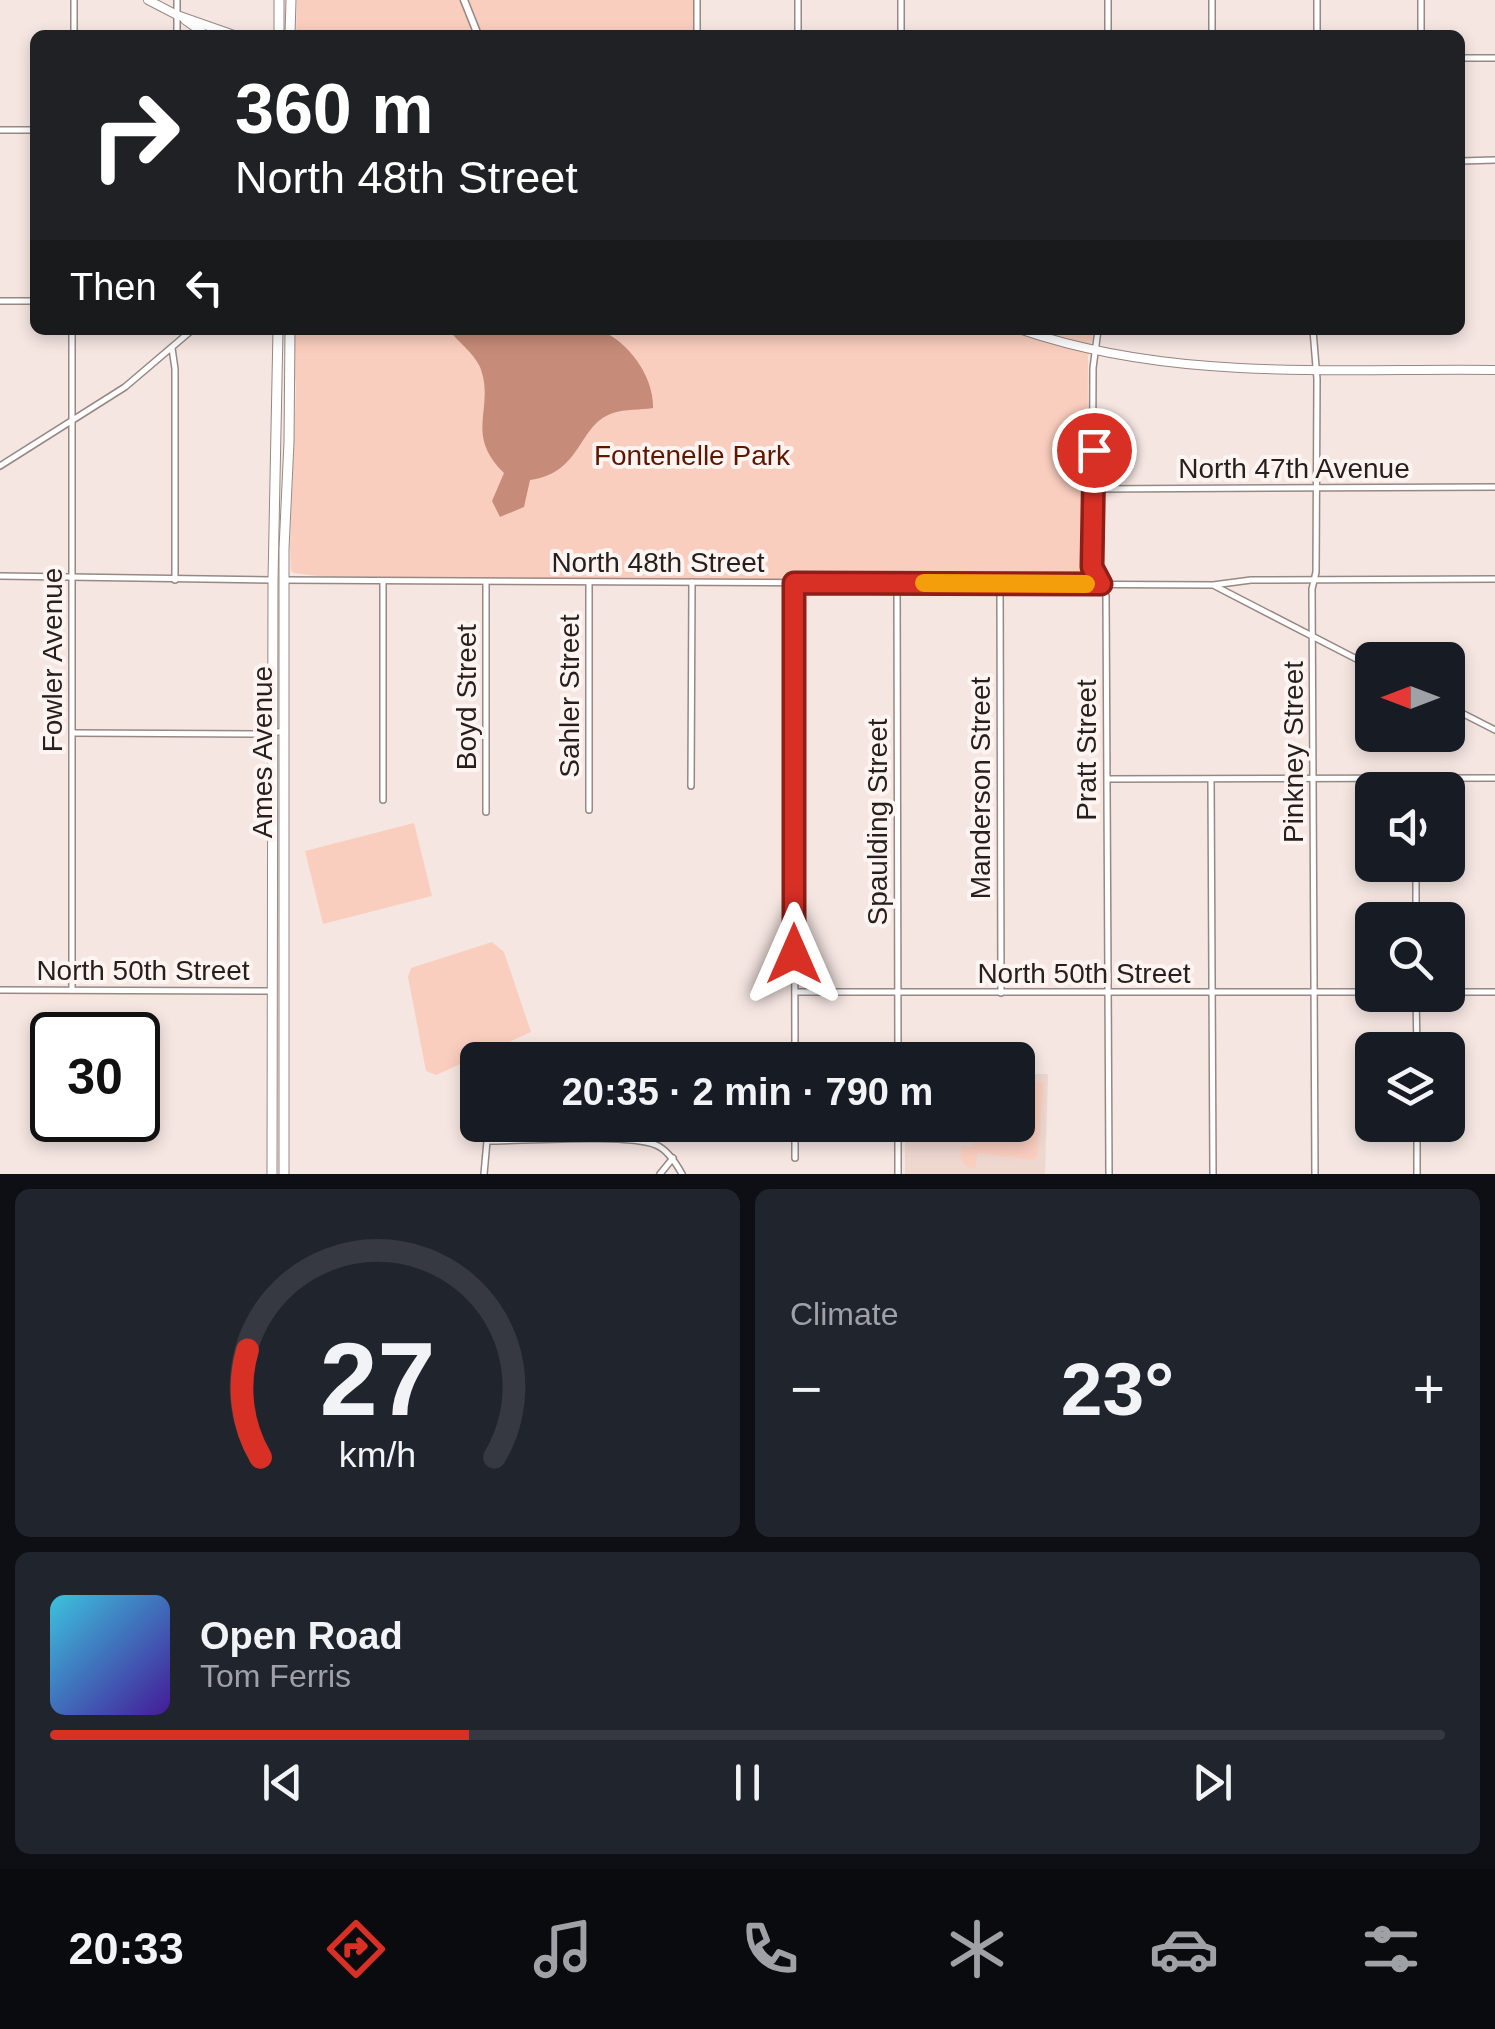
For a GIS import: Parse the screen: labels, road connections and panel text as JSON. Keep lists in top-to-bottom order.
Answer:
{
  "streets": {
    "main road": ["Ames Avenue"],
    "street": [
      "North 47th Avenue",
      "North 48th Street",
      "Fowler Avenue",
      "Sahler Street",
      "Boyd Street",
      "Pratt Street",
      "Pinkney Street",
      "Manderson Street",
      "Spaulding Street",
      "North 50th Street"
    ]
  },
  "crossings": [
    ["North 47th Avenue", "Pratt Street"],
    ["North 47th Avenue", "Pinkney Street"],
    ["North 48th Street", "Fowler Avenue"],
    ["North 48th Street", "Sahler Street"],
    ["North 48th Street", "Boyd Street"],
    ["North 48th Street", "Pratt Street"],
    ["North 48th Street", "Ames Avenue"],
    ["North 48th Street", "Pinkney Street"],
    ["North 48th Street", "Manderson Street"],
    ["North 48th Street", "Spaulding Street"],
    ["Fowler Avenue", "North 50th Street"],
    ["Pratt Street", "North 50th Street"],
    ["Ames Avenue", "North 50th Street"],
    ["Pinkney Street", "North 50th Street"],
    ["Manderson Street", "North 50th Street"],
    ["Spaulding Street", "North 50th Street"]
  ],
  "parks": ["Fontenelle Park"],
  "north": "left",
  "page": {
    "turn": ["360 m", "North 48th Street"],
    "then": "Then",
    "limit": "30",
    "trip": "20:35 · 2 min · 790 m",
    "tile": "Climate",
    "heat": ["−", "23°", "+"],
    "song": ["Open Road", "Tom Ferris"],
    "tabs": "20:33",
    "gauge": ["27", "km/h"]
  }
}
